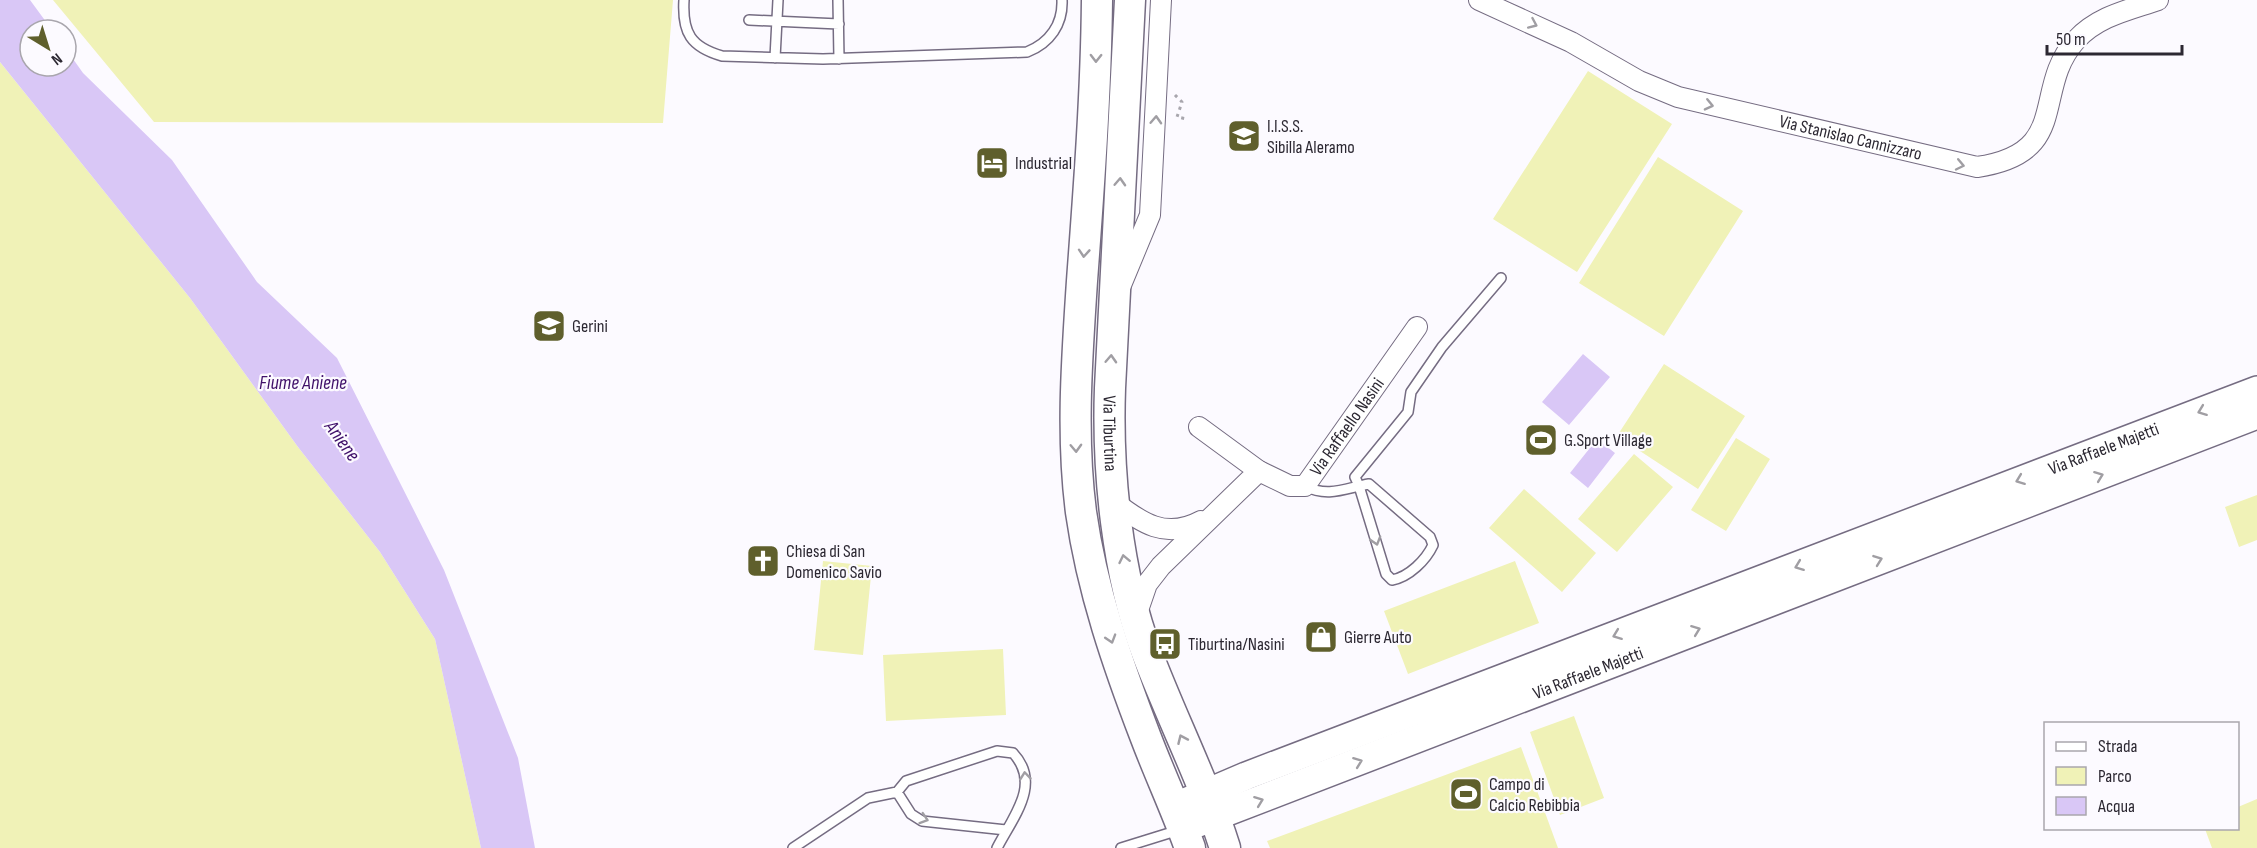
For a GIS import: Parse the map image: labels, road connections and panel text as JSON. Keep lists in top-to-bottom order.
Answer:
{
  "streets": {
    "main road": ["Via Tiburtina"],
    "street": ["Via Stanislao Cannizzaro", "Via Raffaello Nasini", "Via Raffaele Majetti"]
  },
  "crossings": [
    ["Via Tiburtina", "Via Raffaele Majetti"]
  ],
  "one_way": ["Via Stanislao Cannizzaro"],
  "water": ["Fiume Aniene", "Aniene"],
  "places": {
    "school or university": ["I.I.S.S. Sibilla Aleramo", "Gerini"],
    "hotel": ["Industrial"],
    "sports": ["G.Sport Village", "Campo di Calcio Rebibbia"],
    "church": ["Chiesa di San Domenico Savio"],
    "shop": ["Gierre Auto"],
    "bus stop": ["Tiburtina/Nasini"]
  },
  "legend": ["Strada", "Parco", "Acqua"],
  "scale_bar": "50 m",
  "north": "bottom right"
}
